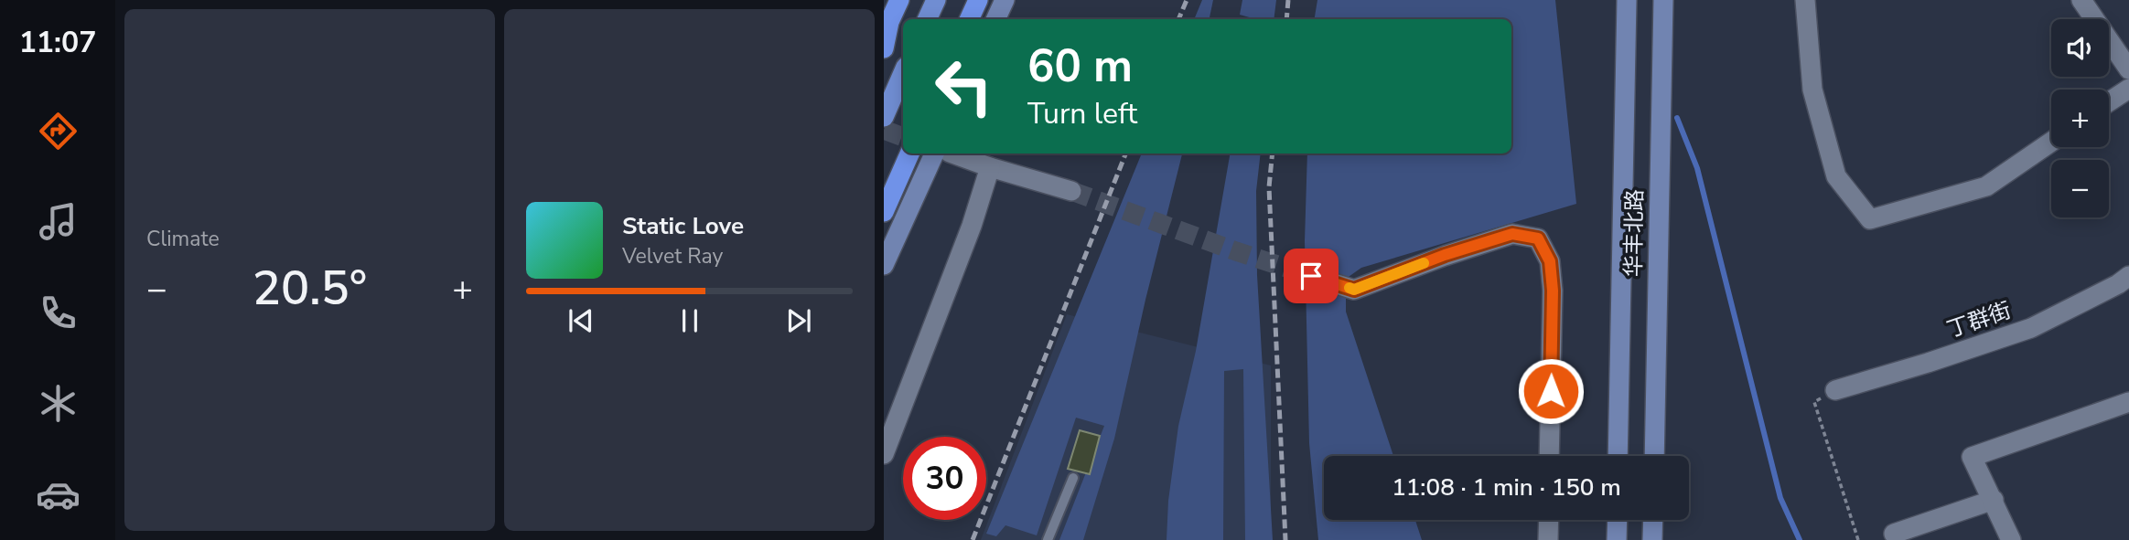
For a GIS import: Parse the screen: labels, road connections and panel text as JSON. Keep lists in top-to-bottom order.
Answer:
{
  "streets": {
    "main road": ["华丰北路"],
    "street": ["丁群街"]
  },
  "page": {
    "tabs": "11:07",
    "tile": "Climate",
    "map_buttons": ["+", "−"],
    "turn": ["60 m", "Turn left"],
    "song": ["Static Love", "Velvet Ray"],
    "heat": ["−", "20.5°", "+"],
    "limit": "30",
    "trip": "11:08 · 1 min · 150 m"
  }
}
